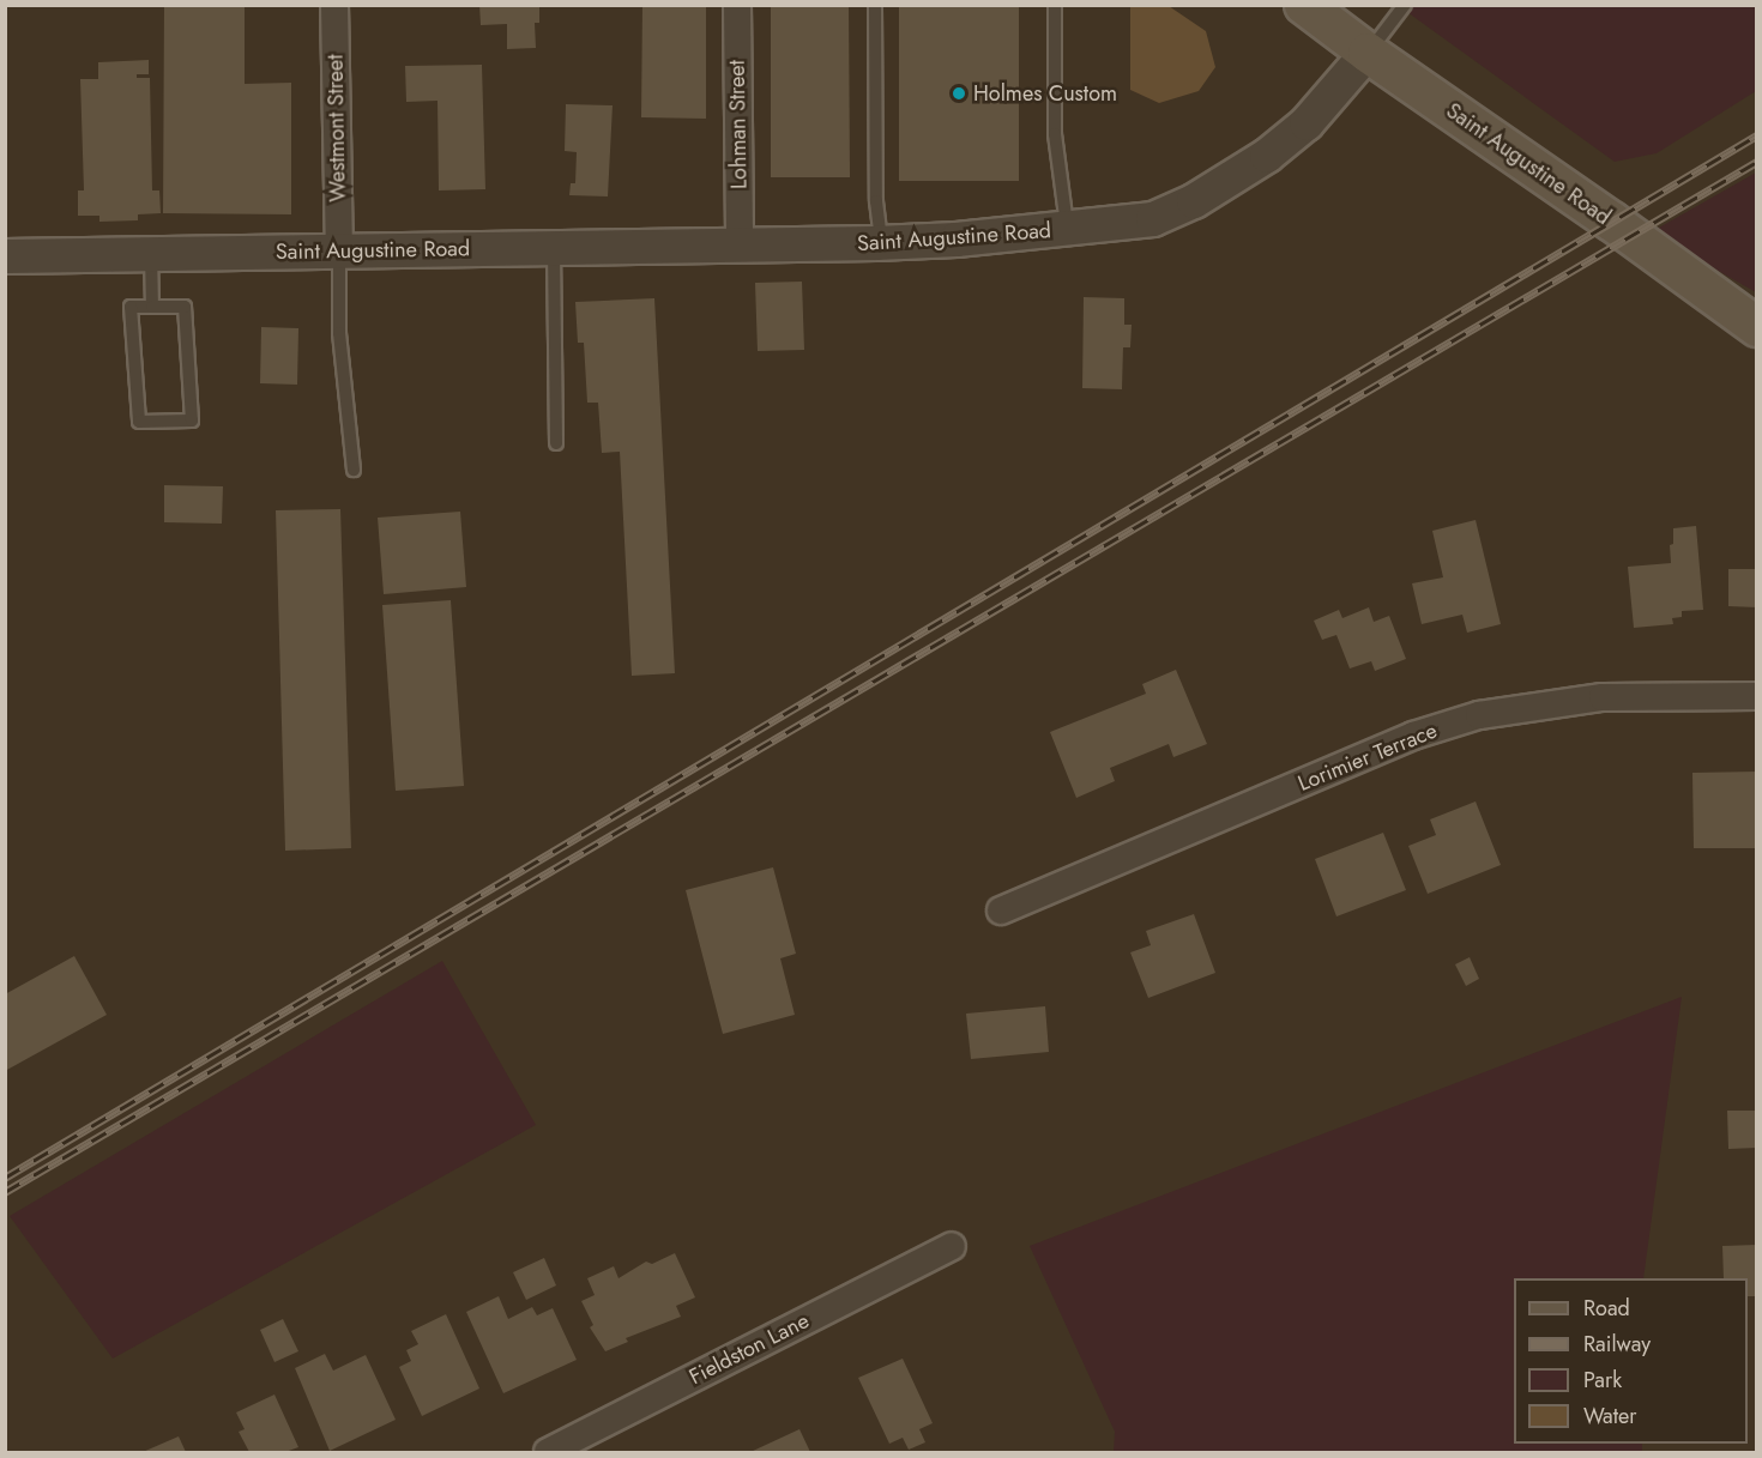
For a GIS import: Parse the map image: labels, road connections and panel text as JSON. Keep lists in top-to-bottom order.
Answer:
{
  "streets": {
    "main road": ["Saint Augustine Road"],
    "street": [
      "Lohman Street",
      "Westmont Street",
      "Lorimier Terrace",
      "Fieldston Lane"
    ]
  },
  "crossings": [
    ["Lohman Street", "Saint Augustine Road"],
    ["Westmont Street", "Saint Augustine Road"]
  ],
  "places": ["Holmes Custom"],
  "legend": [
    "Road",
    "Railway",
    "Park",
    "Water"
  ]
}
